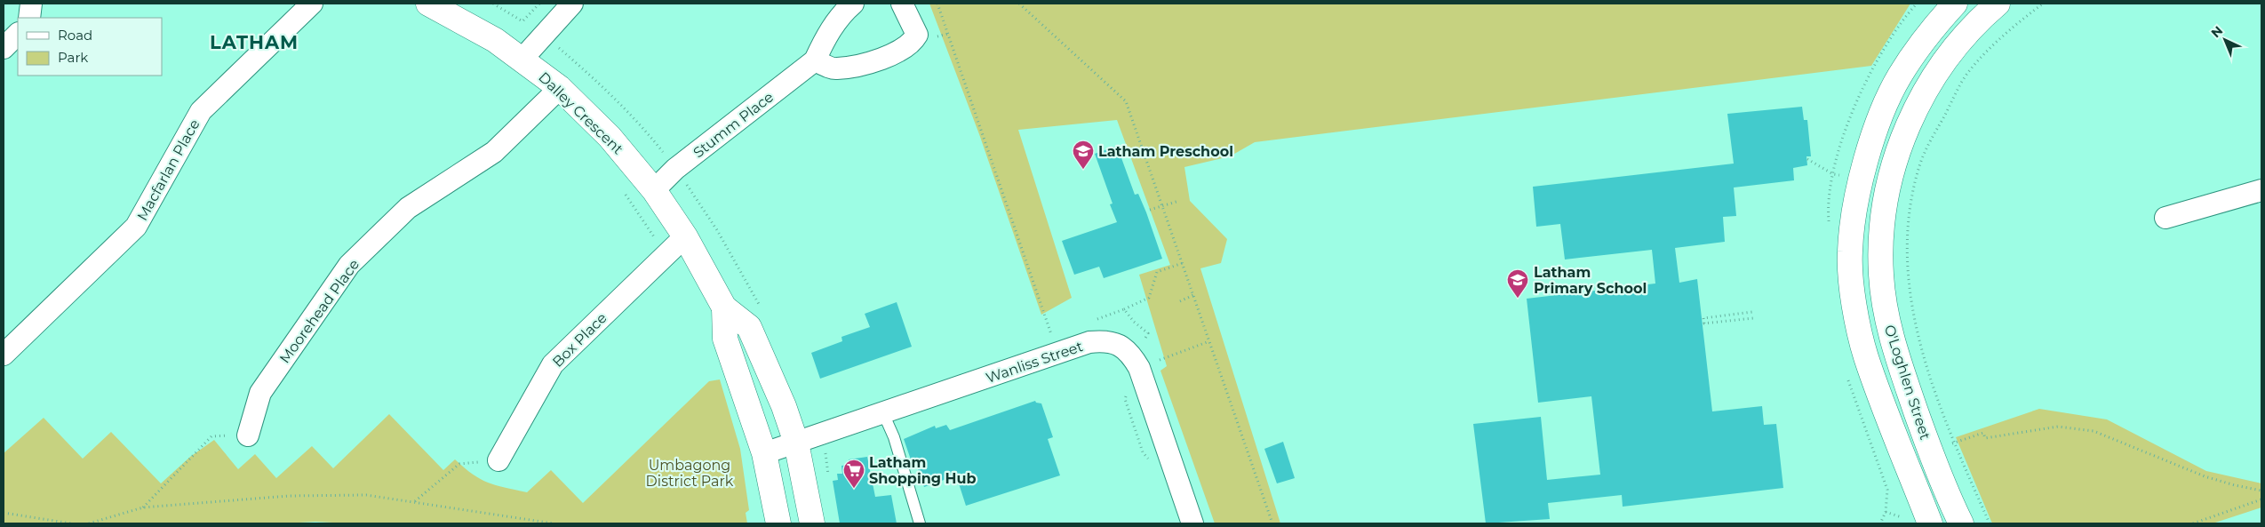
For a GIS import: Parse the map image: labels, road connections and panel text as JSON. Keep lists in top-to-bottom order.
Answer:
{
  "streets": {
    "street": [
      "Dalley Crescent",
      "Stumm Place",
      "Macfarlan Place",
      "Moorehead Place",
      "Box Place",
      "Wanliss Street",
      "O'Loghlen Street"
    ]
  },
  "crossings": [
    ["Dalley Crescent", "Stumm Place"],
    ["Dalley Crescent", "Moorehead Place"],
    ["Dalley Crescent", "Box Place"],
    ["Dalley Crescent", "Wanliss Street"]
  ],
  "districts": ["LATHAM"],
  "parks": ["Umbagong District Park"],
  "places": {
    "school or university": ["Latham Preschool", "Latham Primary School"],
    "supermarket": ["Latham Shopping Hub"]
  },
  "legend": ["Road", "Park"],
  "north": "top left"
}
